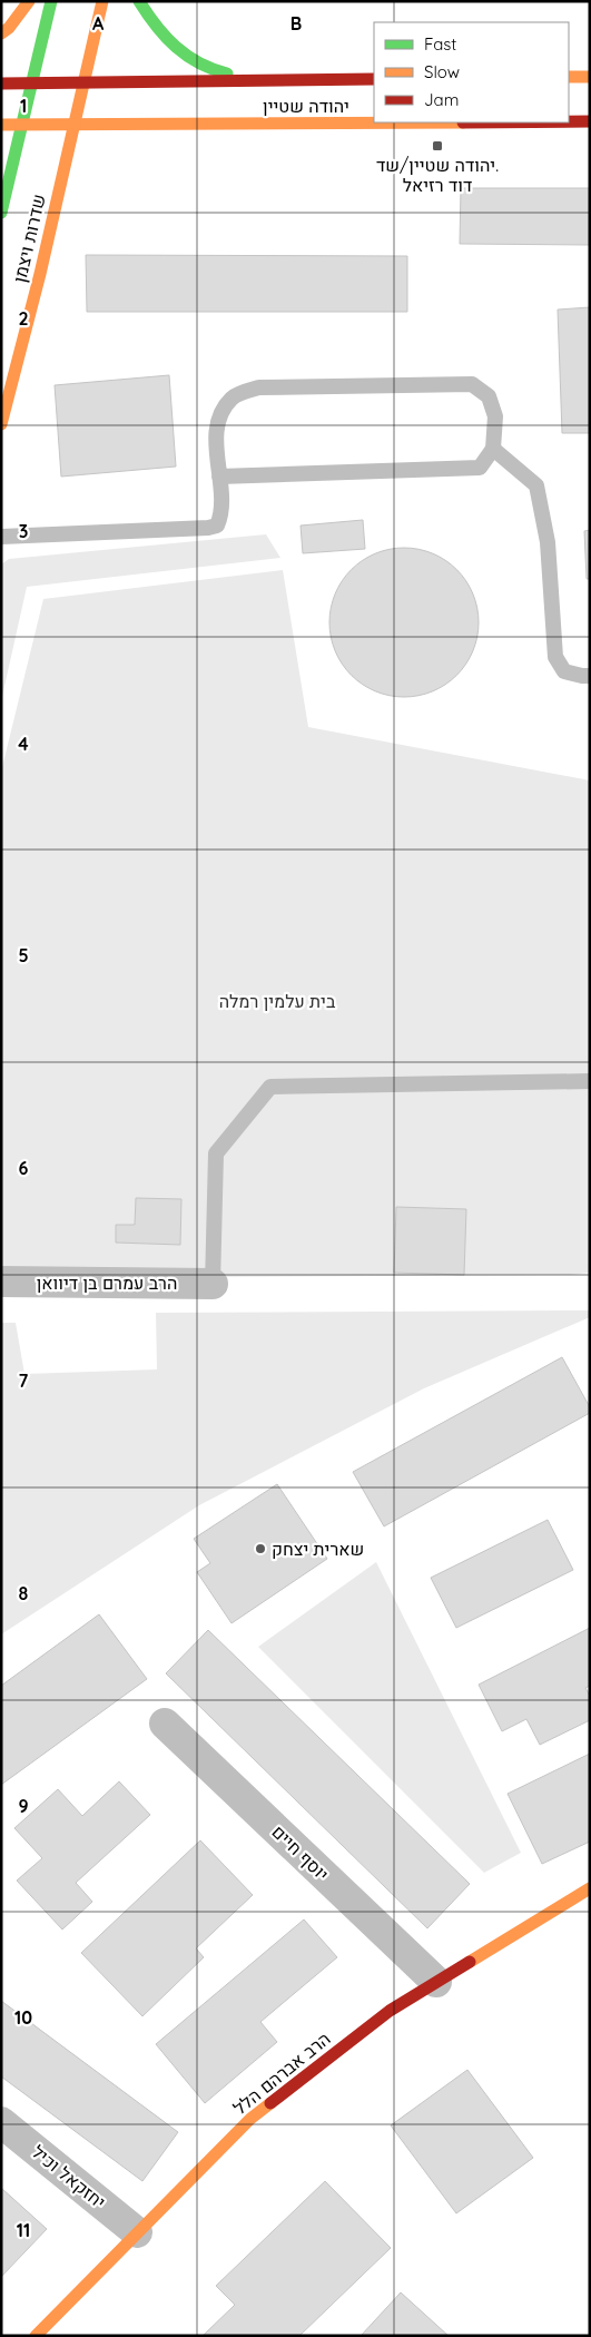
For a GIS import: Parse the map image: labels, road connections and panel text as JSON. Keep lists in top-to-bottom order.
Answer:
{
  "streets": {
    "main road": ["יהודה שטיין", "שדרות ויצמן", "הרב אברהם הלל"],
    "street": ["הרב עמרם בן דיוואן", "יוסף חיים", "יחזקאל וכיל"]
  },
  "crossings": [
    ["יהודה שטיין", "שדרות ויצמן"],
    ["יוסף חיים", "הרב אברהם הלל"],
    ["הרב אברהם הלל", "יחזקאל וכיל"]
  ],
  "parks": ["בית עלמין רמלה"],
  "places": {
    "transit": ["יהודה שטיין/שד. דוד רזיאל"],
    "other": ["שארית יצחק"]
  },
  "legend": ["Fast", "Slow", "Jam"],
  "grid": {
    "columns": ["A", "B"],
    "rows": [
      "1",
      "2",
      "3",
      "4",
      "5",
      "6",
      "7",
      "8",
      "9",
      "10",
      "11"
    ]
  }
}
